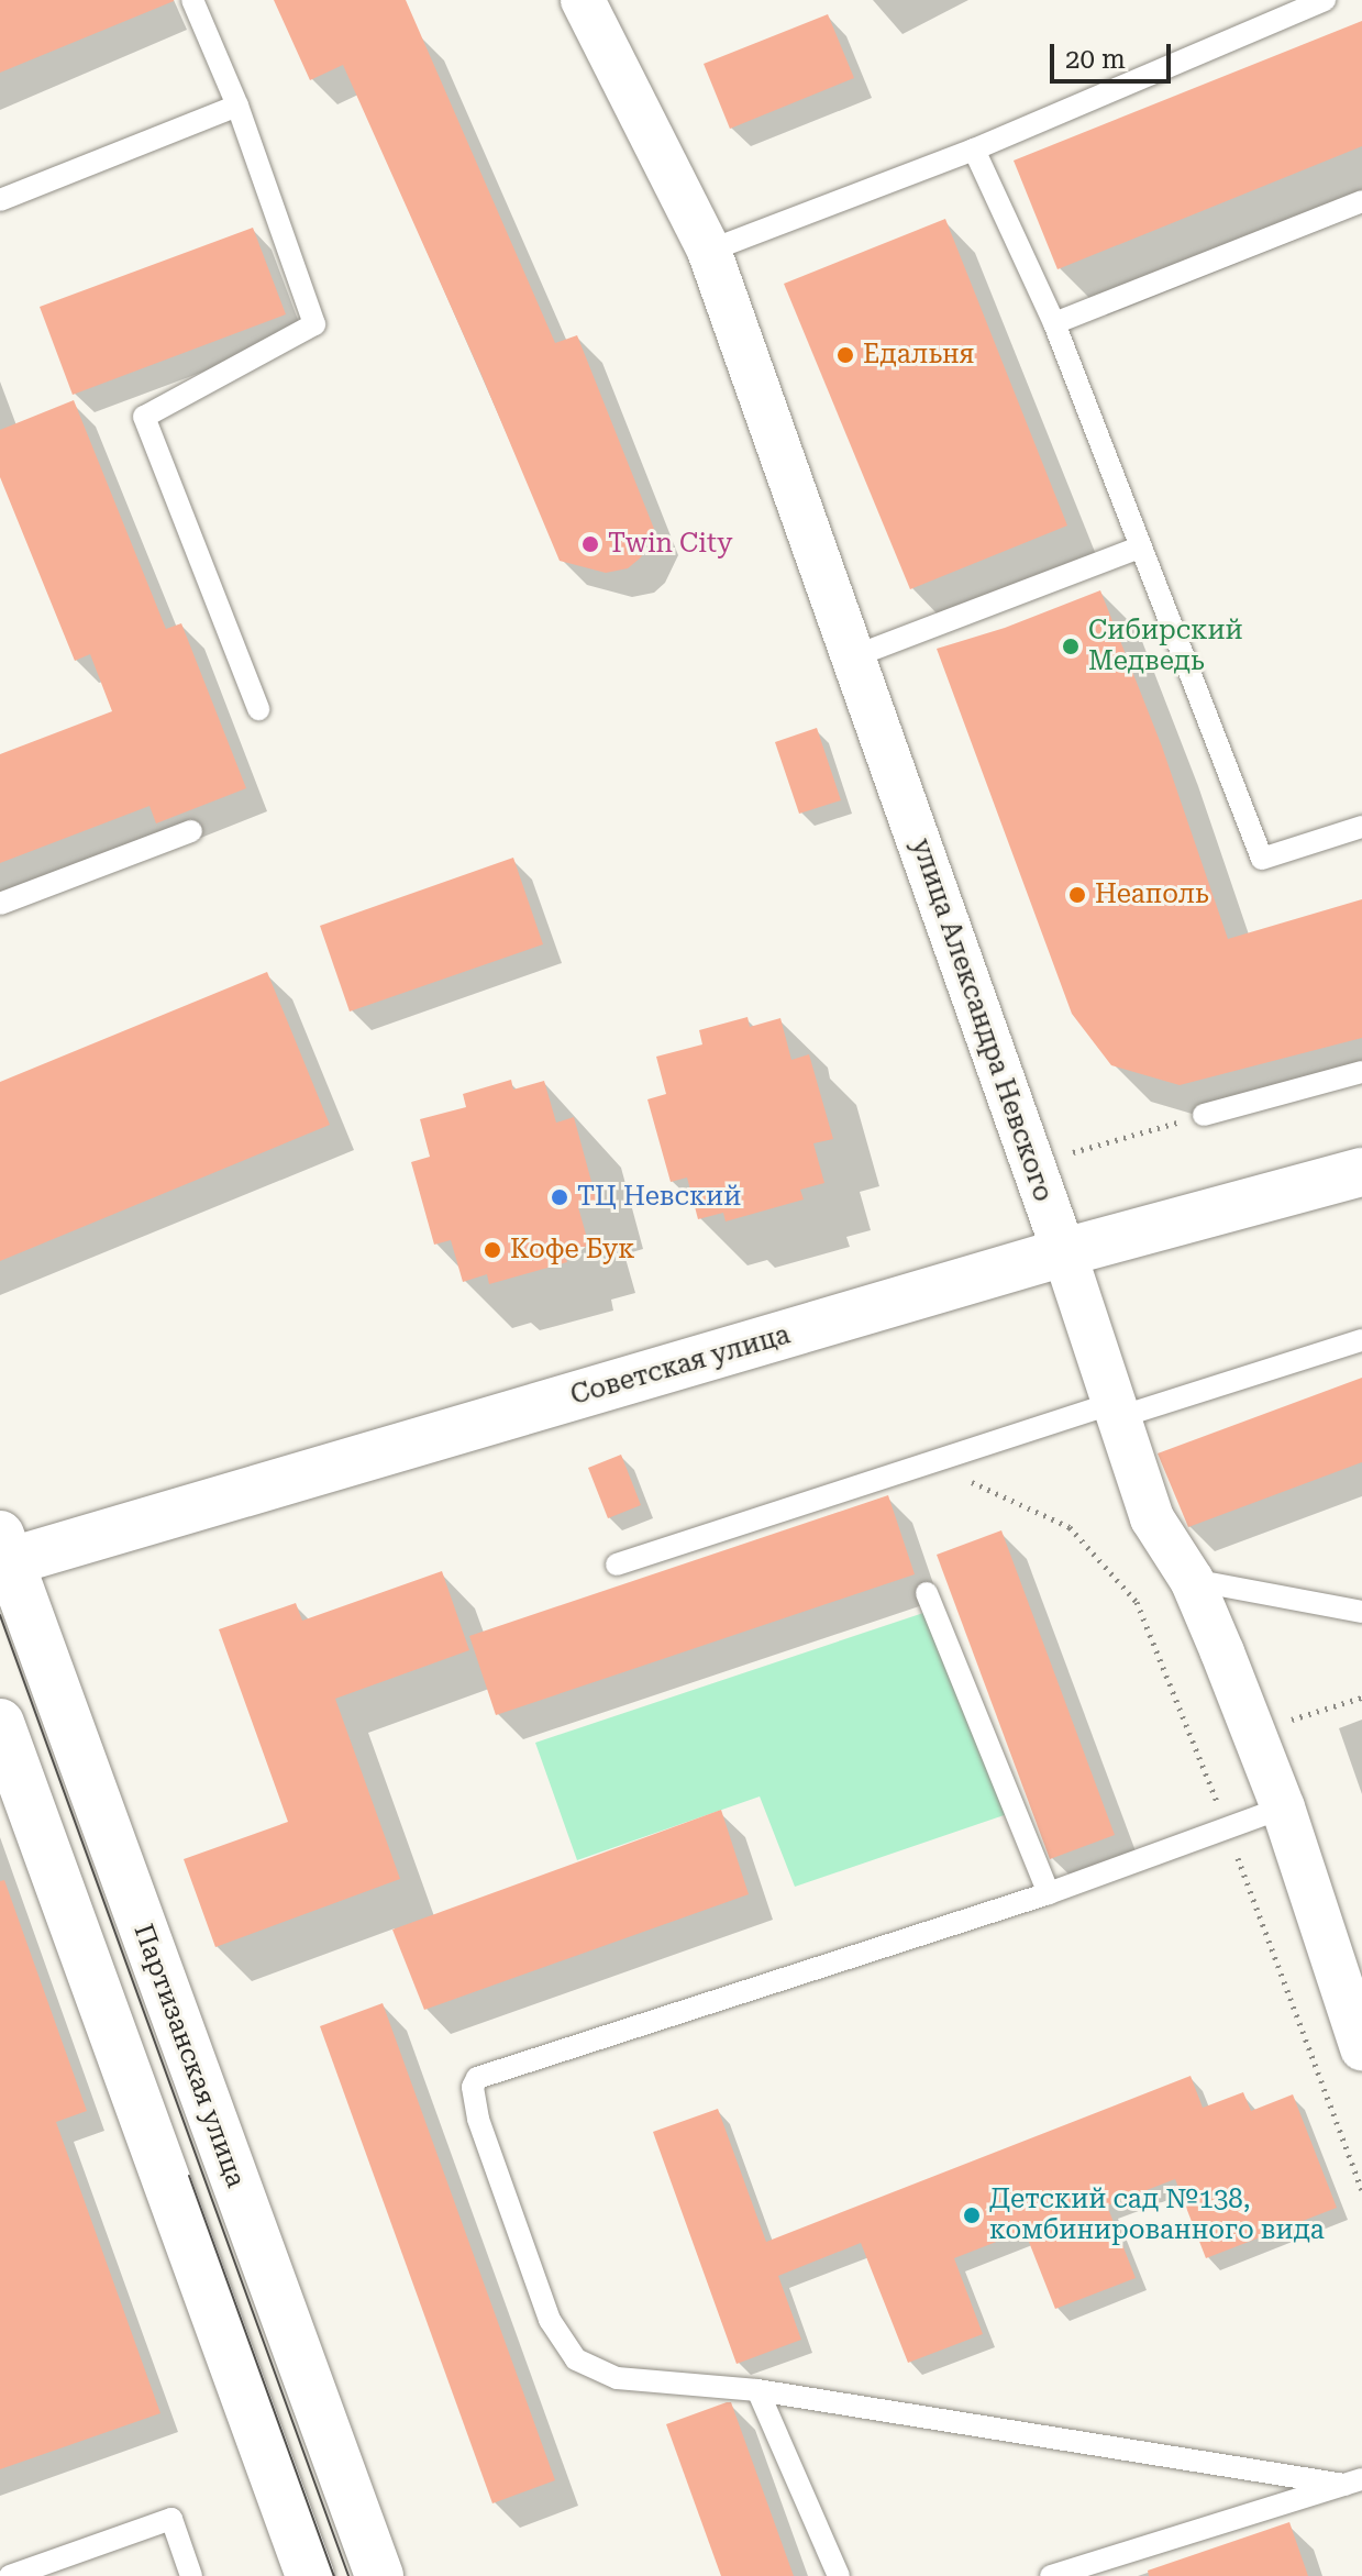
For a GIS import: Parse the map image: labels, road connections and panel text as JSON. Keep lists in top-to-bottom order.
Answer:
{
  "streets": {
    "street": ["улица Александра Невского", "Советская улица", "Партизанская улица"]
  },
  "crossings": [
    ["улица Александра Невского", "Советская улица"],
    ["Советская улица", "Партизанская улица"]
  ],
  "places": [
    "Едальня",
    "Twin Сity",
    "Сибирский Медведь",
    "Неаполь",
    "ТЦ Невский",
    "Кофе Бук",
    "Детский сад №138, комбинированного вида"
  ],
  "scale_bar": "20 m"
}
